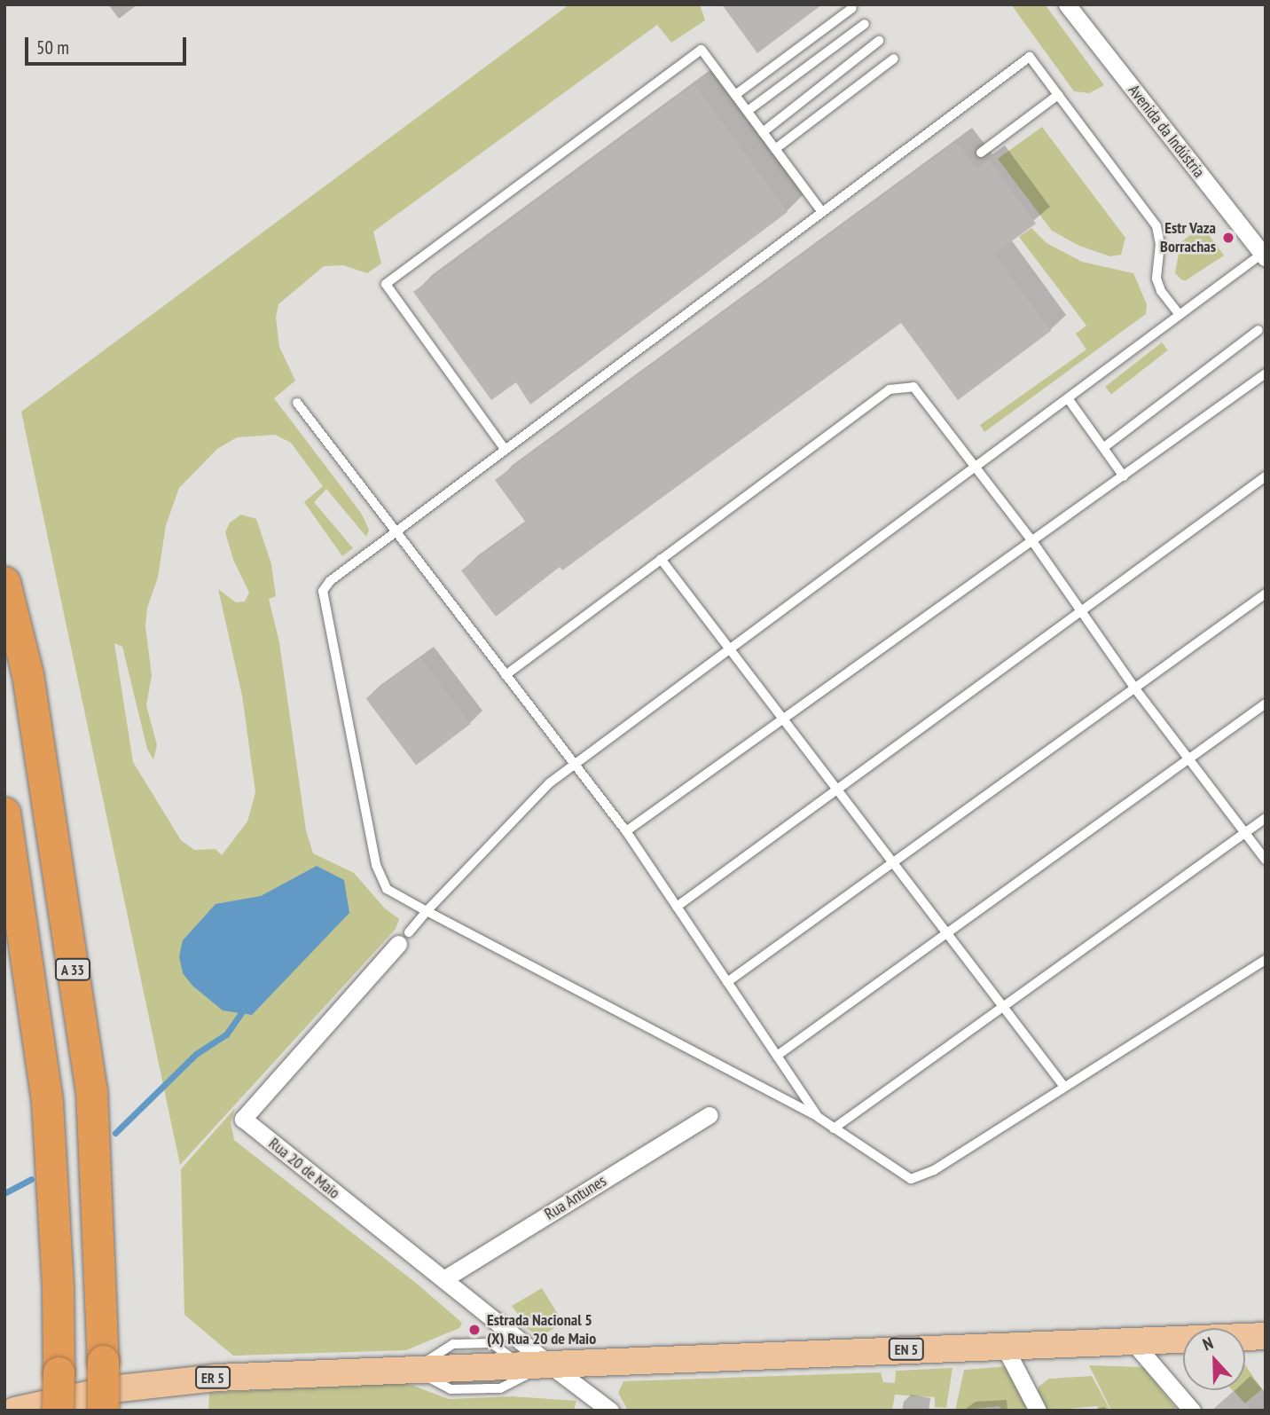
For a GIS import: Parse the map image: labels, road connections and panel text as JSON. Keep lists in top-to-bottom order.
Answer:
{
  "streets": {
    "highway": ["A 33"],
    "main road": ["EN 5", "ER 5"],
    "street": ["Avenida da Indústria", "Rua 20 de Maio", "Rua Antunes"]
  },
  "crossings": [
    ["Rua 20 de Maio", "Rua Antunes"],
    ["Rua 20 de Maio", "EN 5"],
    ["Rua 20 de Maio", "ER 5"],
    ["EN 5", "ER 5"]
  ],
  "places": ["Estr Vaza Borrachas", "Estrada Nacional 5 (X) Rua 20 de Maio"],
  "scale_bar": "50 m",
  "north": "top"
}
